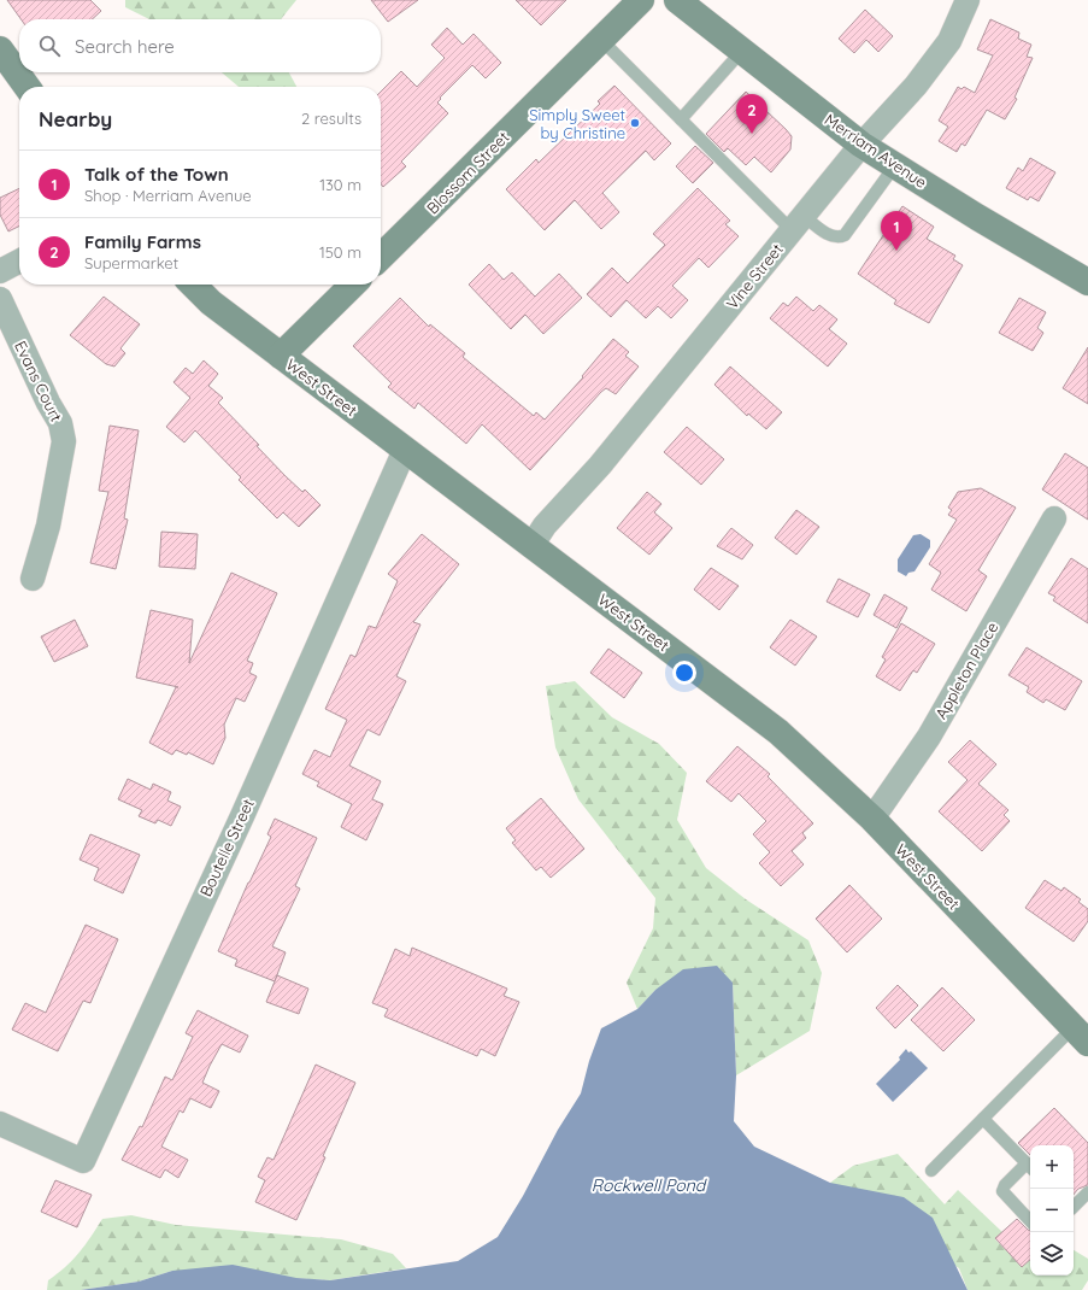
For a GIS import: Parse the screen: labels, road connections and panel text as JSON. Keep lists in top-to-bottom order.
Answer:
{
  "streets": {
    "main road": ["Merriam Avenue", "Blossom Street", "West Street"],
    "street": [
      "Vine Street",
      "Evans Court",
      "Appleton Place",
      "Boutelle Street"
    ]
  },
  "crossings": [
    ["Merriam Avenue", "Vine Street"],
    ["Vine Street", "West Street"],
    ["West Street", "Appleton Place"],
    ["West Street", "Boutelle Street"]
  ],
  "water": ["Rockwell Pond"],
  "places": ["Simply Sweet by Christine"],
  "page": {
    "search": "Search here",
    "heading": ["Nearby", "2 results"],
    "pins": ["2", "1"],
    "list": [
      {
        "mark": "1",
        "name": "Talk of the Town",
        "note": "Shop · Merriam Avenue",
        "value": "130 m"
      },
      {
        "mark": "2",
        "name": "Family Farms",
        "note": "Supermarket",
        "value": "150 m"
      }
    ],
    "map_buttons": ["+", "−"]
  }
}
